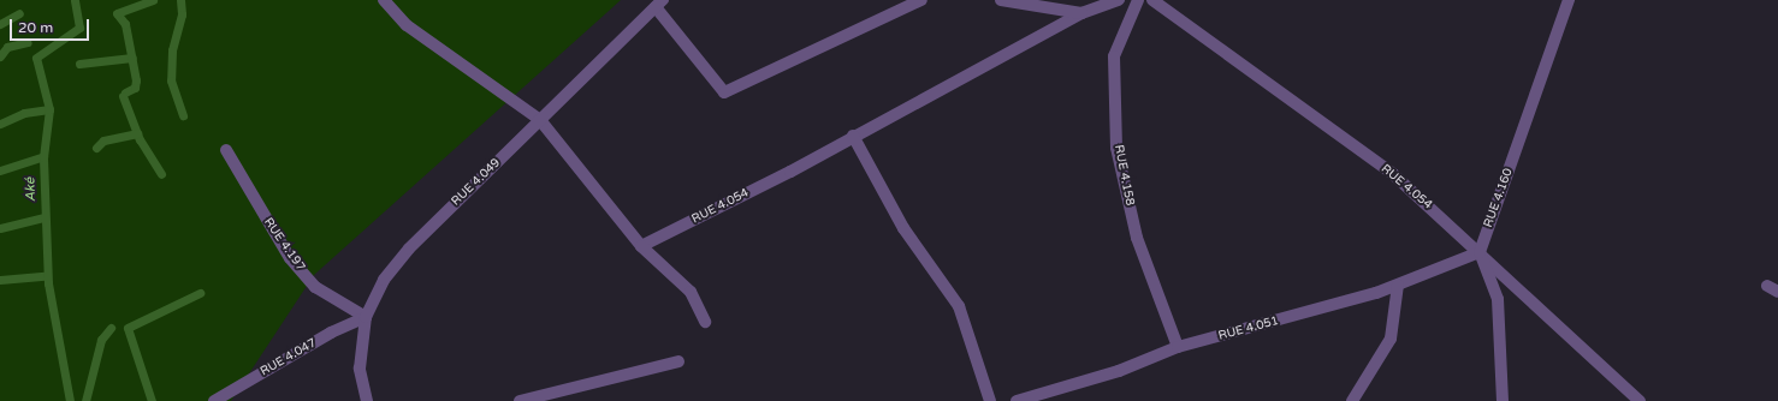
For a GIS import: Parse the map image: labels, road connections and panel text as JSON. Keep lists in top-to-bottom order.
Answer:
{
  "streets": {
    "street": [
      "RUE 4.158",
      "RUE 4.049",
      "RUE 4.054",
      "RUE 4.160",
      "RUE 4.197",
      "RUE 4.051",
      "RUE 4.047"
    ]
  },
  "crossings": [
    ["RUE 4.158", "RUE 4.051"],
    ["RUE 4.049", "RUE 4.197"],
    ["RUE 4.049", "RUE 4.047"],
    ["RUE 4.054", "RUE 4.160"],
    ["RUE 4.054", "RUE 4.051"],
    ["RUE 4.160", "RUE 4.051"],
    ["RUE 4.197", "RUE 4.047"]
  ],
  "water": ["Aké"],
  "scale_bar": "20 m"
}
